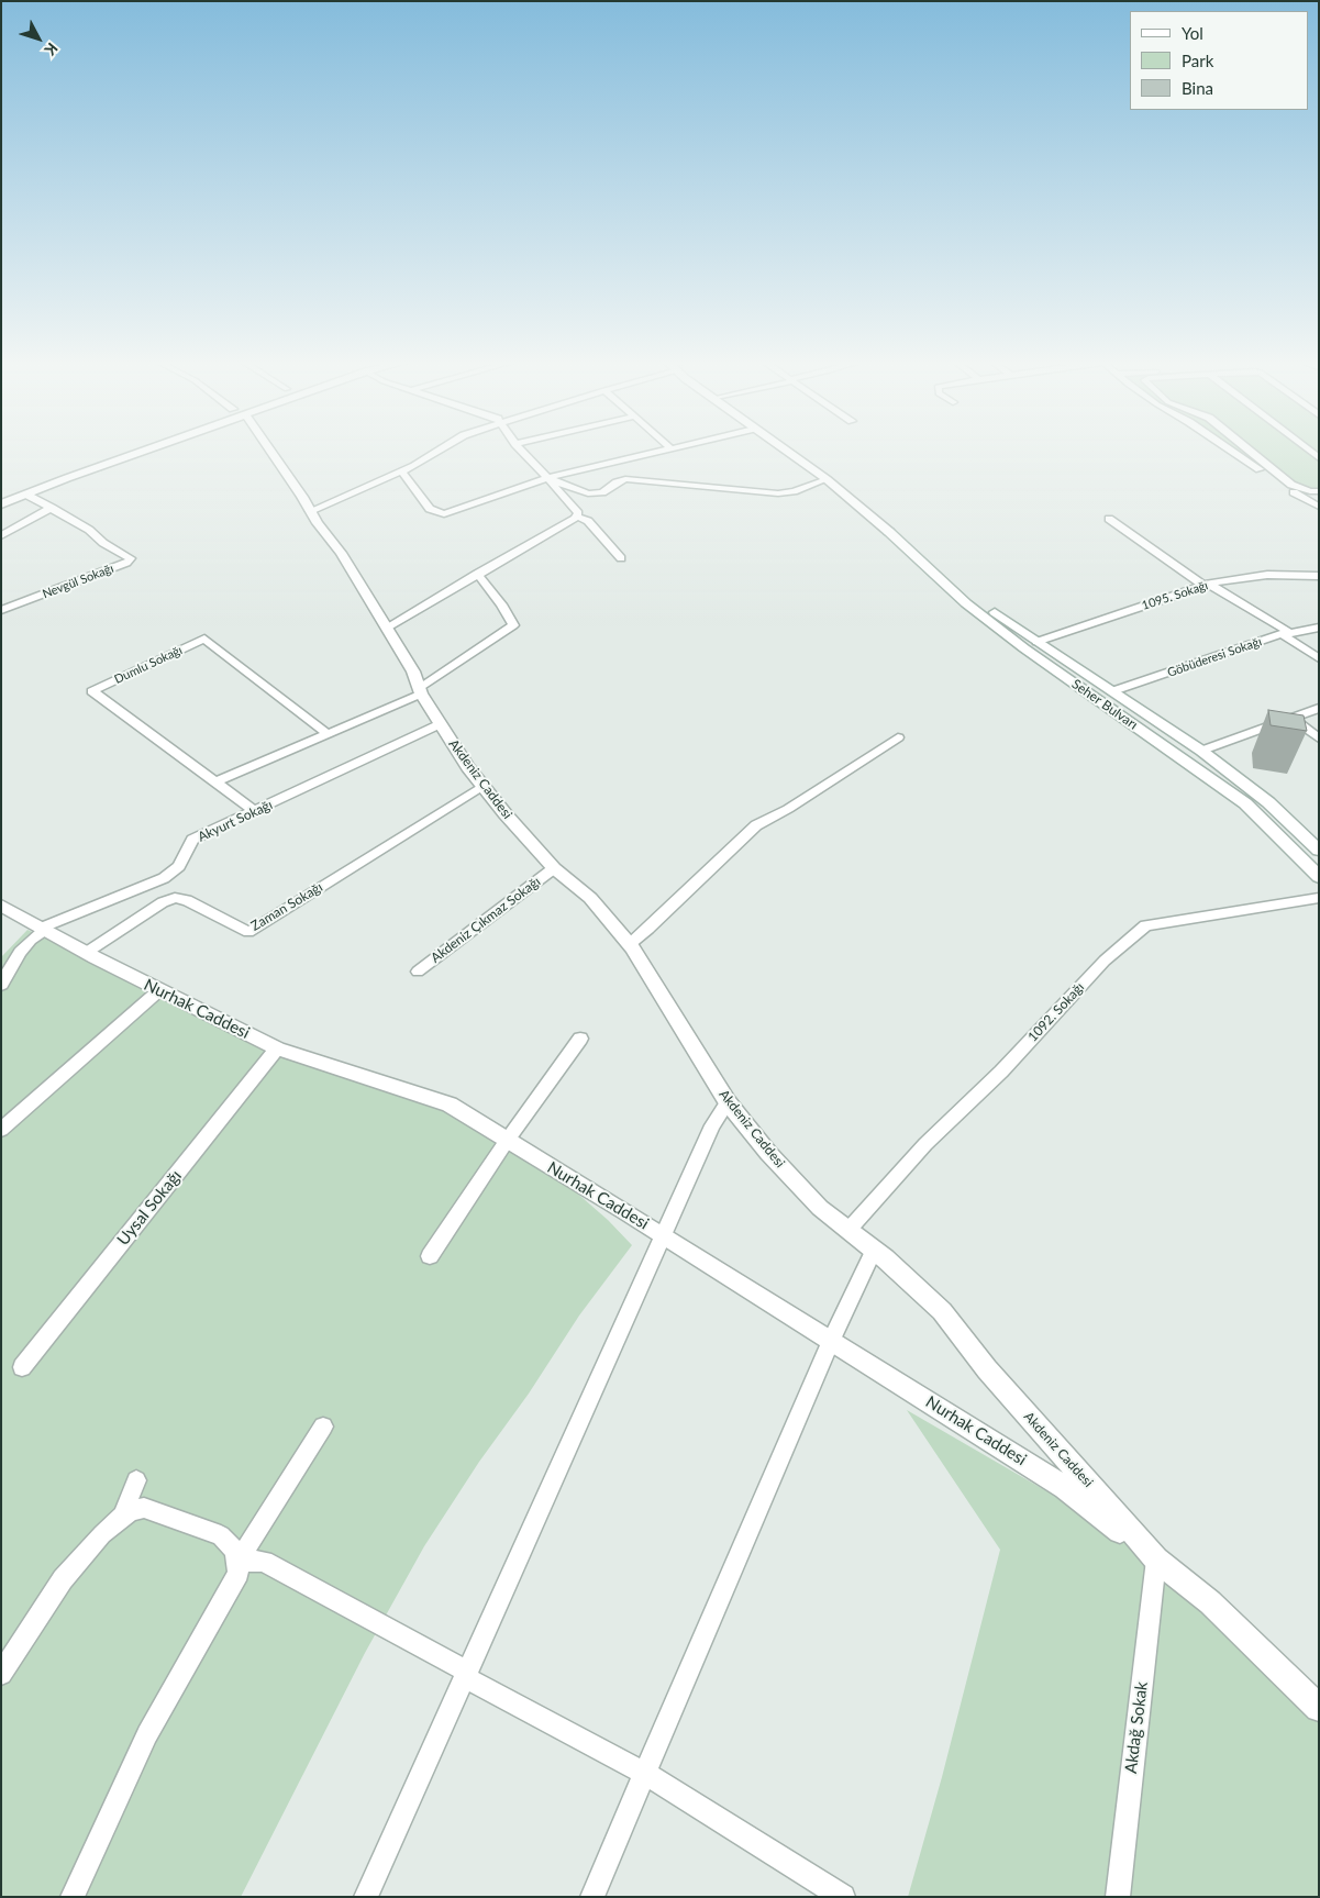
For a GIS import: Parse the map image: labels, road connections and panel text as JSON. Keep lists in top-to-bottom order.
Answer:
{
  "streets": {
    "street": [
      "Nevgül Sokağı",
      "1095. Sokağı",
      "Göbüderesi Sokağı",
      "Dumlu Sokağı",
      "Seher Bulvarı",
      "Akdeniz Caddesi",
      "Akyurt Sokağı",
      "Zaman Sokağı",
      "Akdeniz Çıkmaz Sokağı",
      "Nurhak Caddesi",
      "1092. Sokağı",
      "Uysal Sokağı",
      "Akdağ Sokak"
    ]
  },
  "crossings": [
    ["1095. Sokağı", "Seher Bulvarı"],
    ["Göbüderesi Sokağı", "Seher Bulvarı"],
    ["Dumlu Sokağı", "Akyurt Sokağı"],
    ["Akdeniz Caddesi", "Akyurt Sokağı"],
    ["Akdeniz Caddesi", "Zaman Sokağı"],
    ["Akdeniz Caddesi", "Akdeniz Çıkmaz Sokağı"],
    ["Akdeniz Caddesi", "Nurhak Caddesi"],
    ["Akdeniz Caddesi", "1092. Sokağı"],
    ["Akdeniz Caddesi", "Akdağ Sokak"],
    ["Akyurt Sokağı", "Nurhak Caddesi"],
    ["Zaman Sokağı", "Nurhak Caddesi"],
    ["Nurhak Caddesi", "Uysal Sokağı"],
    ["Nurhak Caddesi", "Akdağ Sokak"]
  ],
  "legend": ["Yol", "Park", "Bina"],
  "north": "bottom right"
}
